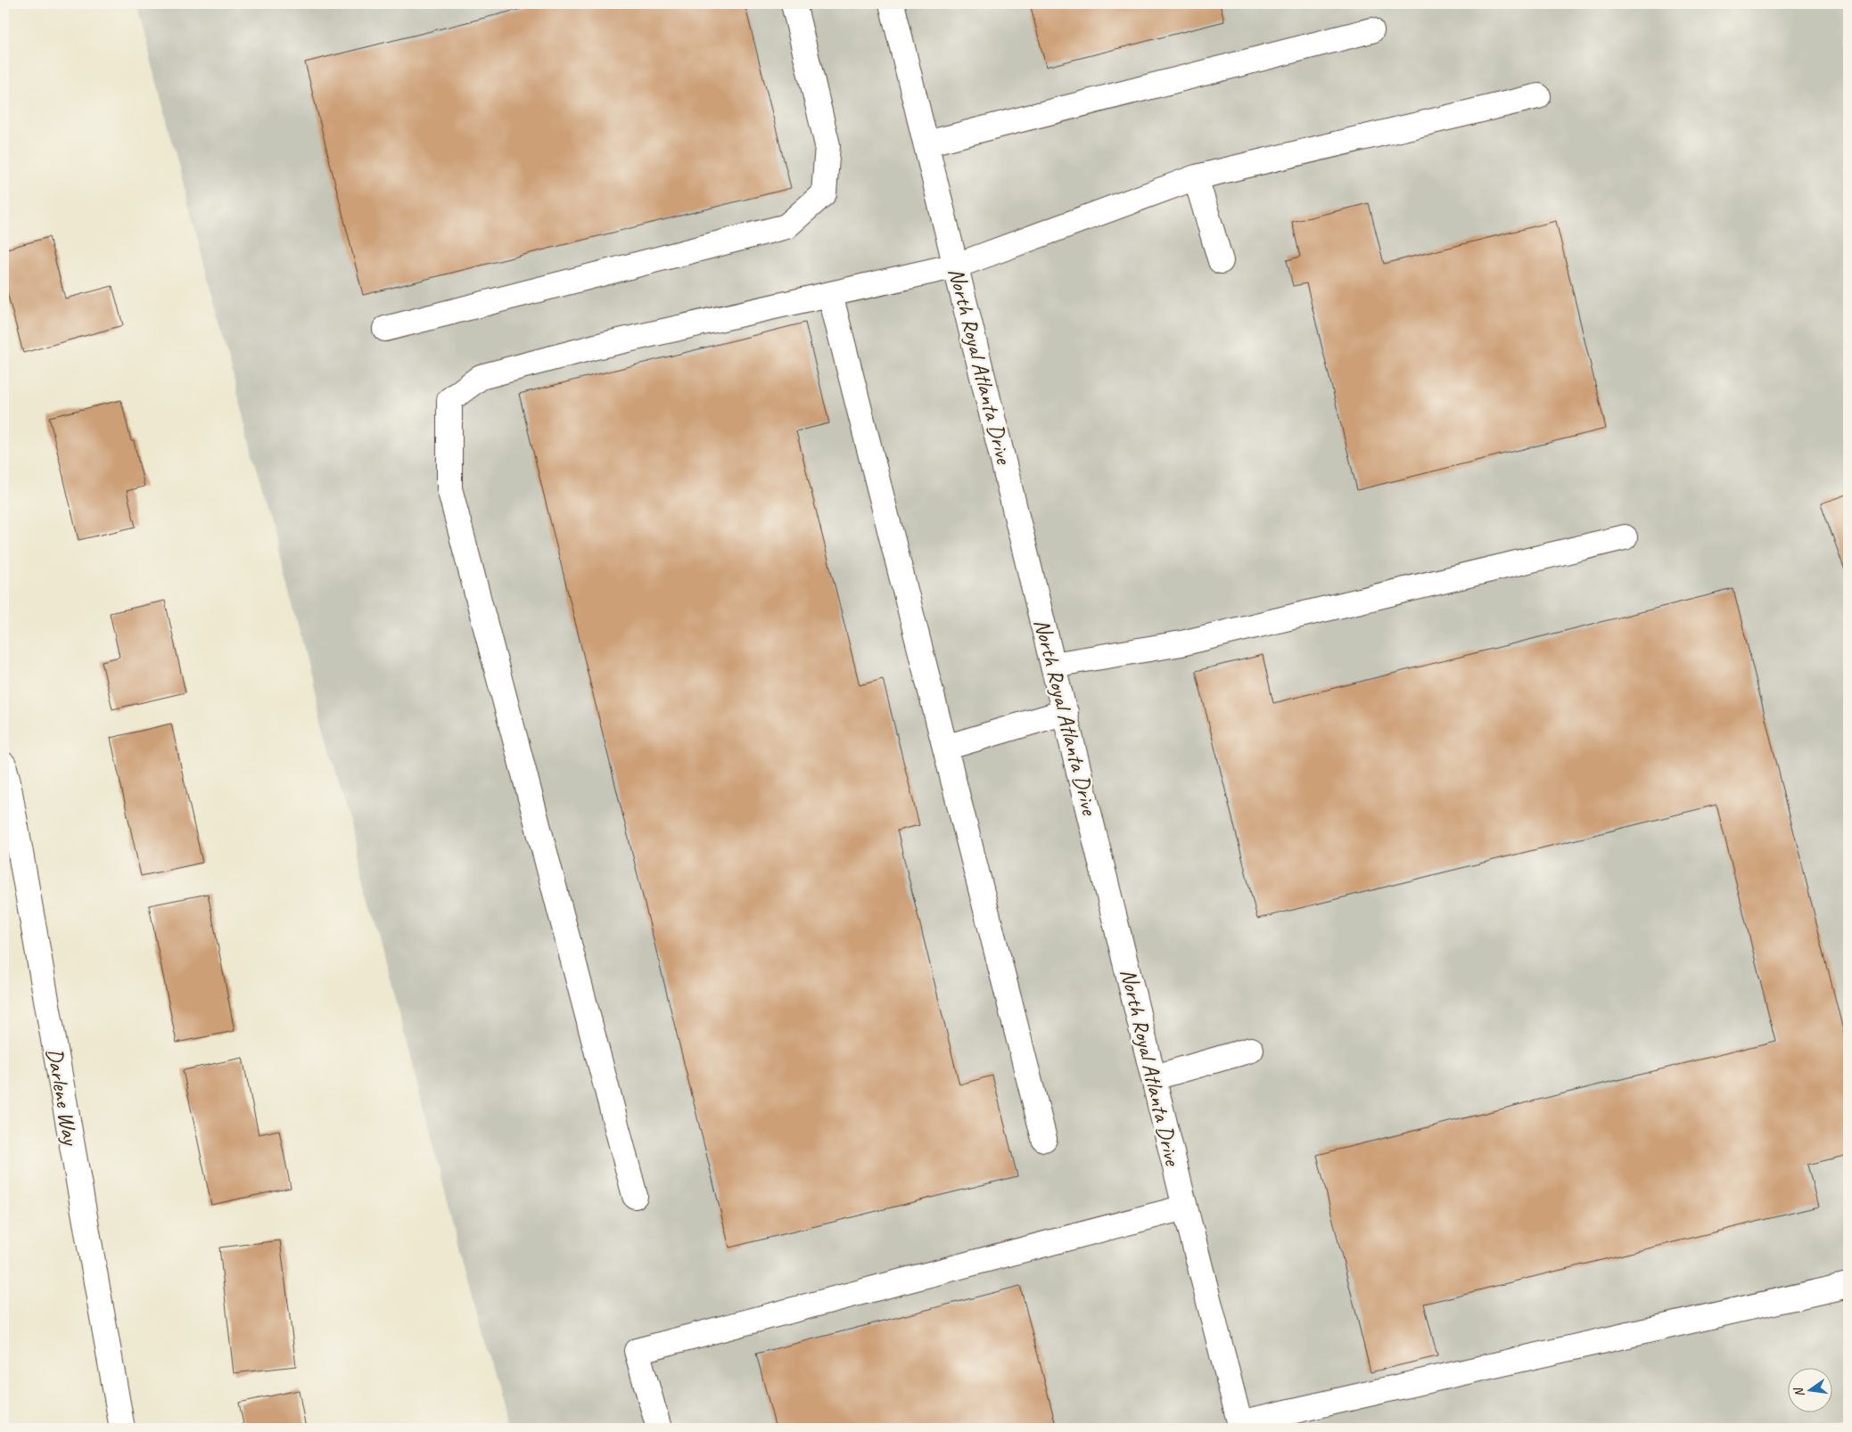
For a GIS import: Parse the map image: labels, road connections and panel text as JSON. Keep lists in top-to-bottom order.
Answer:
{
  "streets": {
    "street": ["North Royal Atlanta Drive", "Darlene Way"]
  },
  "north": "left"
}
